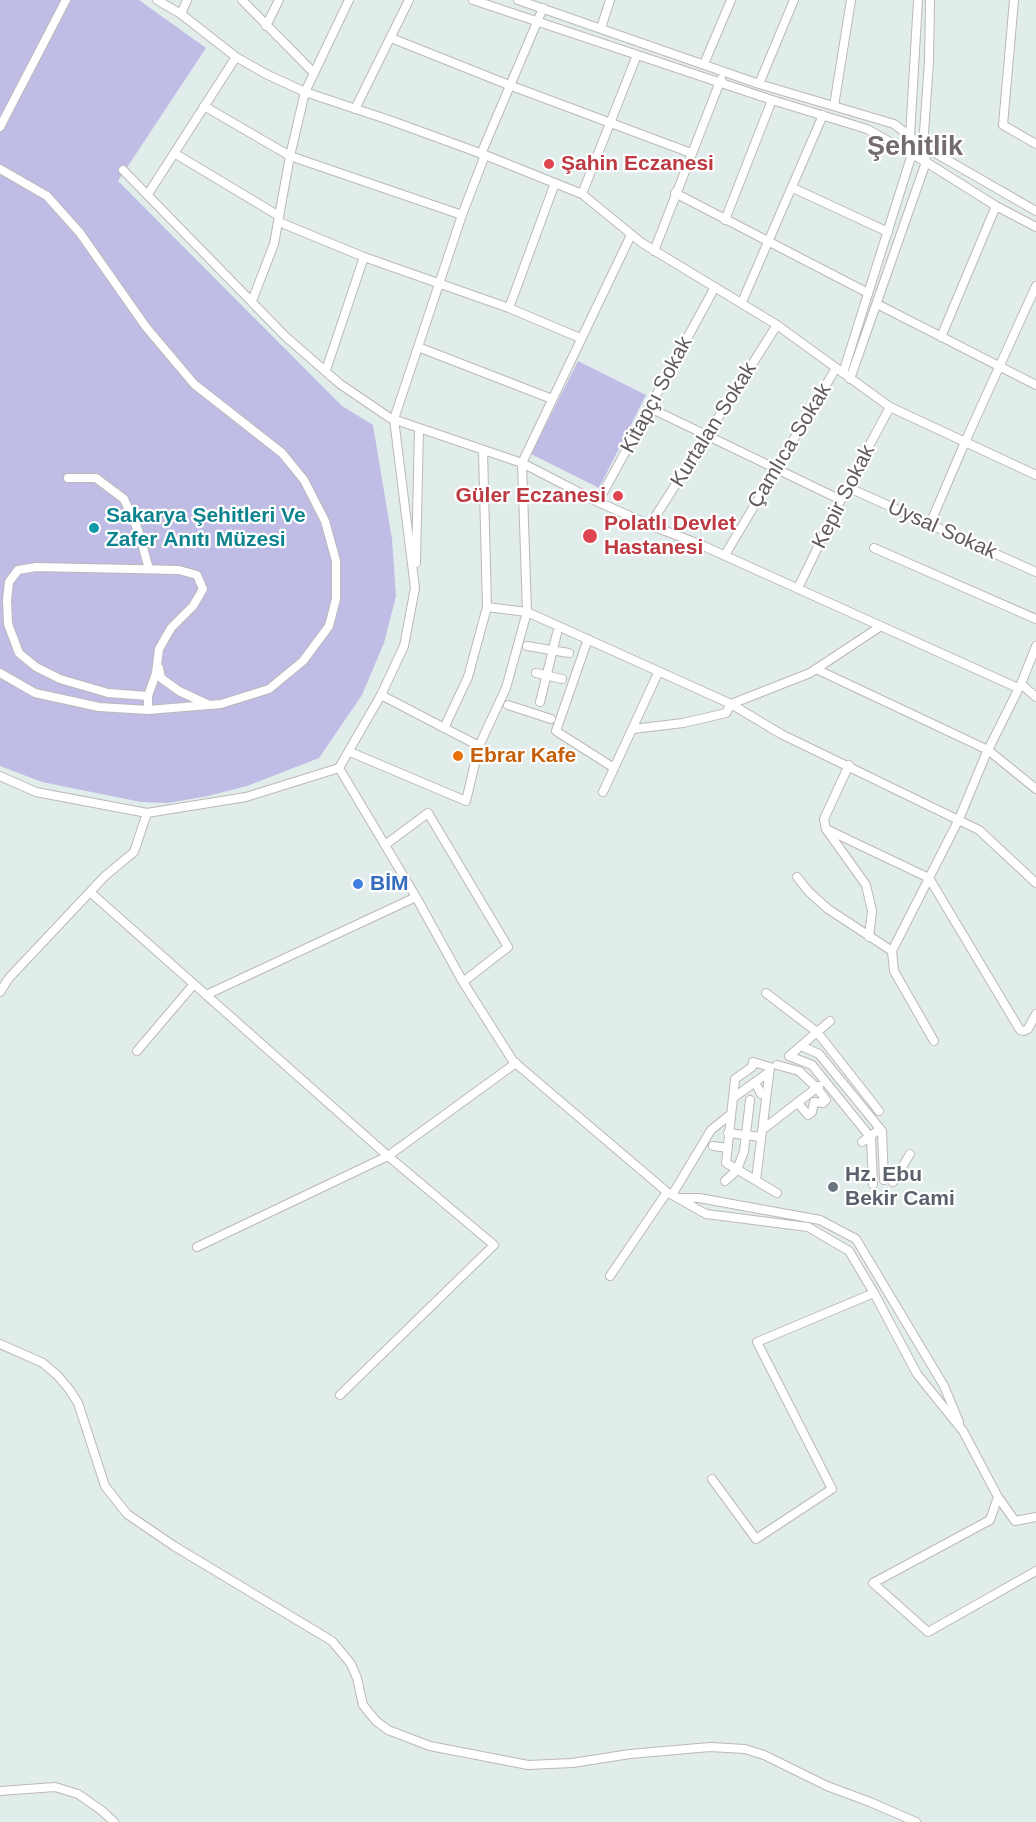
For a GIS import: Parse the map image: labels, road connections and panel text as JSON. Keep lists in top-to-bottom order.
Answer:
{
  "streets": {
    "street": [
      "Kitapçı Sokak",
      "Kurtalan Sokak",
      "Çamlıca Sokak",
      "Kepir Sokak",
      "Uysal Sokak"
    ]
  },
  "crossings": [
    ["Kepir Sokak", "Uysal Sokak"]
  ],
  "districts": ["Şehitlik"],
  "places": [
    "Şahin Eczanesi",
    "Güler Eczanesi",
    "Sakarya Şehitleri Ve Zafer Anıtı Müzesi",
    "Polatlı Devlet Hastanesi",
    "Ebrar Kafe",
    "BİM",
    "Hz. Ebu Bekir Cami"
  ]
}
